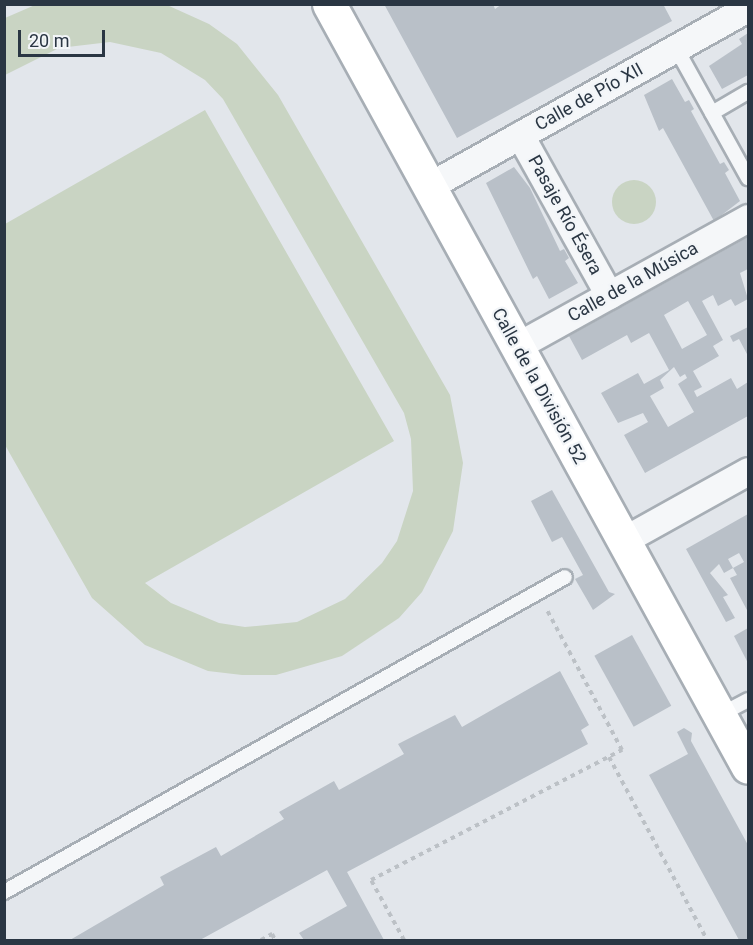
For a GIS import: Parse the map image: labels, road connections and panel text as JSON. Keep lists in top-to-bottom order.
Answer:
{
  "streets": {
    "main road": ["Calle de la División 52"],
    "street": ["Calle de Pío XII", "Pasaje Río Ésera", "Calle de la Música"]
  },
  "crossings": [
    ["Calle de Pío XII", "Pasaje Río Ésera"],
    ["Calle de Pío XII", "Calle de la División 52"],
    ["Pasaje Río Ésera", "Calle de la Música"],
    ["Calle de la Música", "Calle de la División 52"]
  ],
  "scale_bar": "20 m"
}
